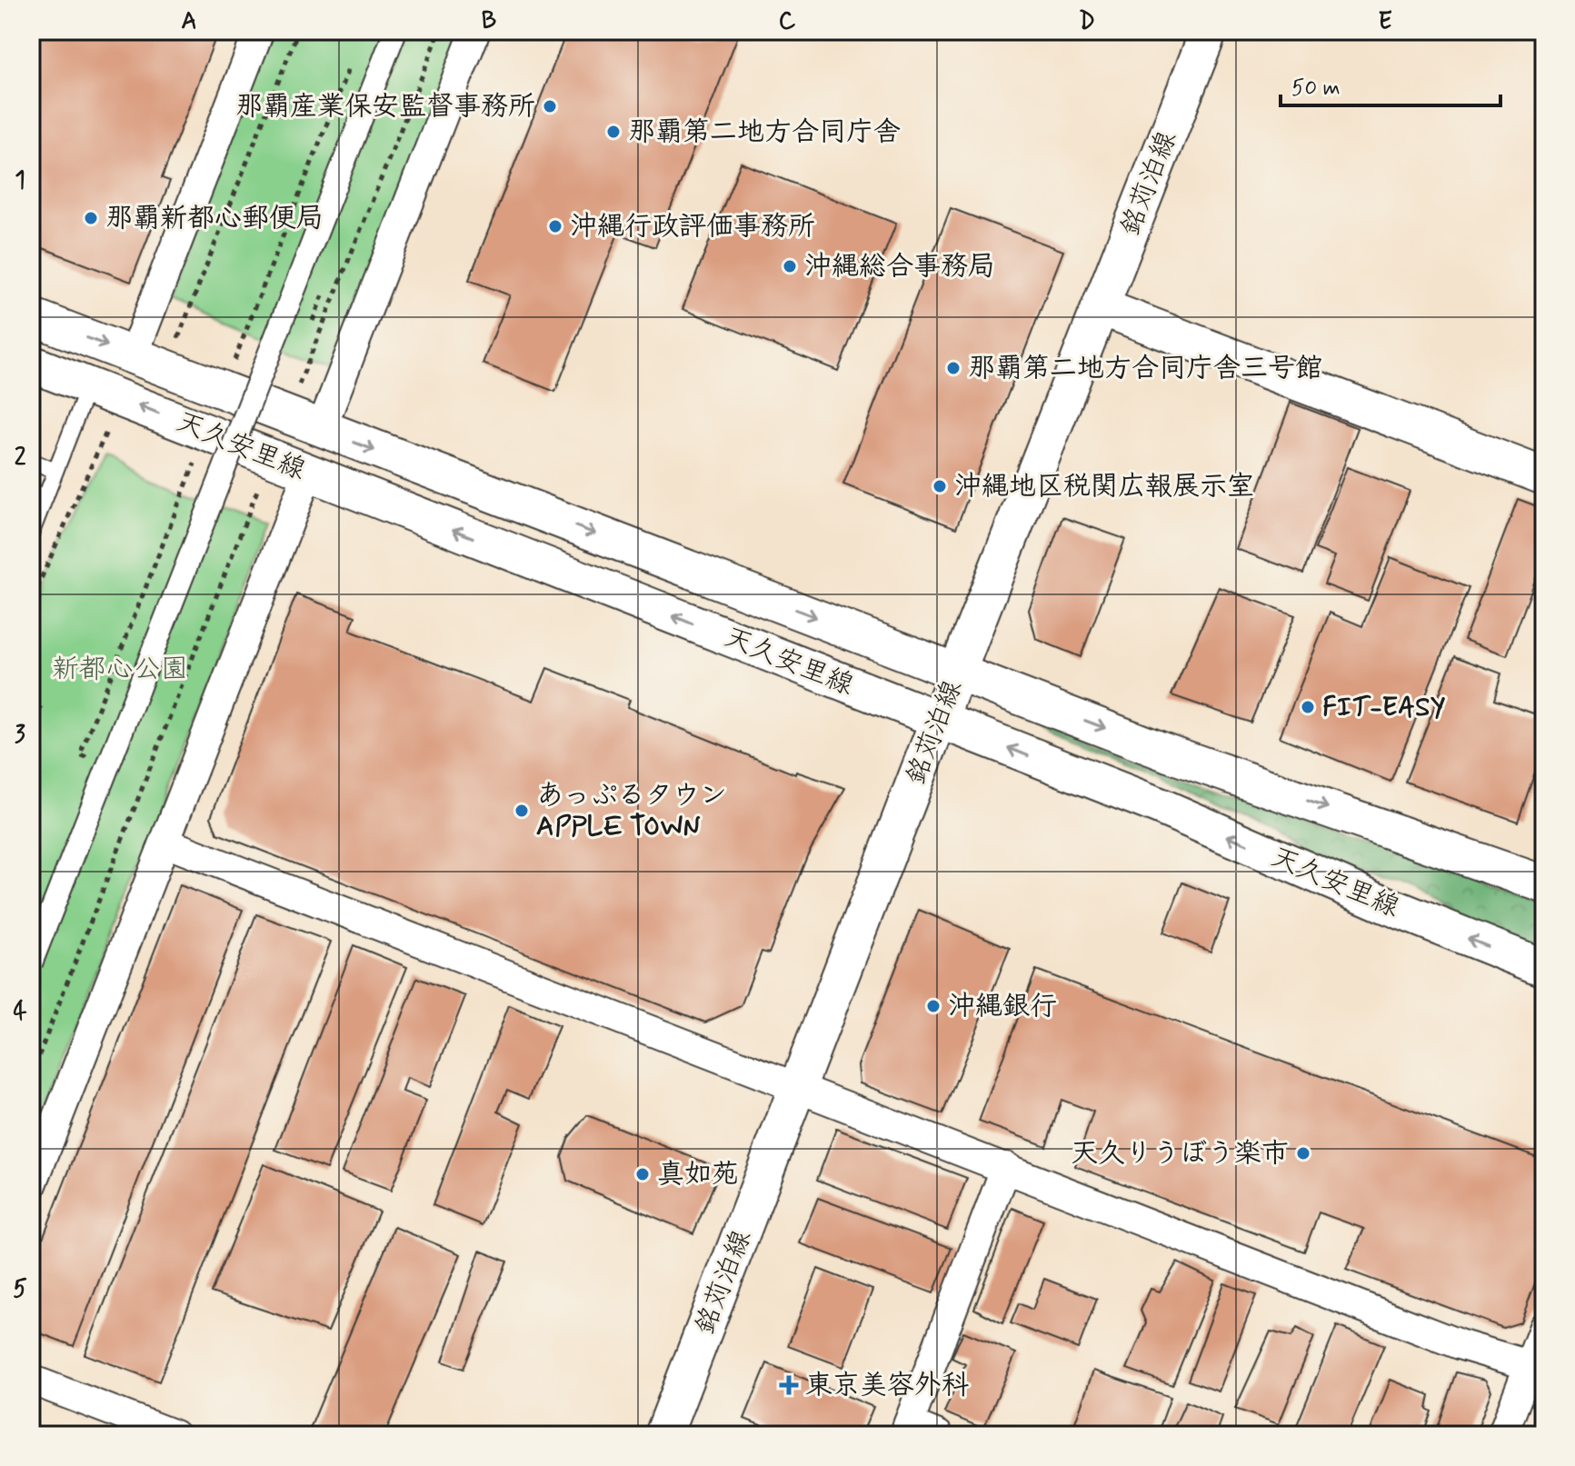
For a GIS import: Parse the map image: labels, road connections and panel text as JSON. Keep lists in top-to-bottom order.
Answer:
{
  "streets": {
    "street": ["銘苅泊線", "天久安里線"]
  },
  "crossings": [
    ["銘苅泊線", "天久安里線"]
  ],
  "parks": ["新都心公園"],
  "places": {
    "other": [
      "那覇産業保安監督事務所",
      "那覇第二地方合同庁舎",
      "那覇新都心郵便局",
      "沖縄行政評価事務所",
      "沖縄総合事務局",
      "那覇第二地方合同庁舎三号館",
      "沖縄地区税関広報展示室",
      "FIT-EASY",
      "あっぷるタウン APPLE TOWN",
      "沖縄銀行",
      "天久りうぼう楽市",
      "真如苑"
    ],
    "health": ["東京美容外科"]
  },
  "scale_bar": "50 m",
  "grid": {
    "columns": [
      "A",
      "B",
      "C",
      "D",
      "E"
    ],
    "rows": [
      "1",
      "2",
      "3",
      "4",
      "5"
    ]
  }
}
